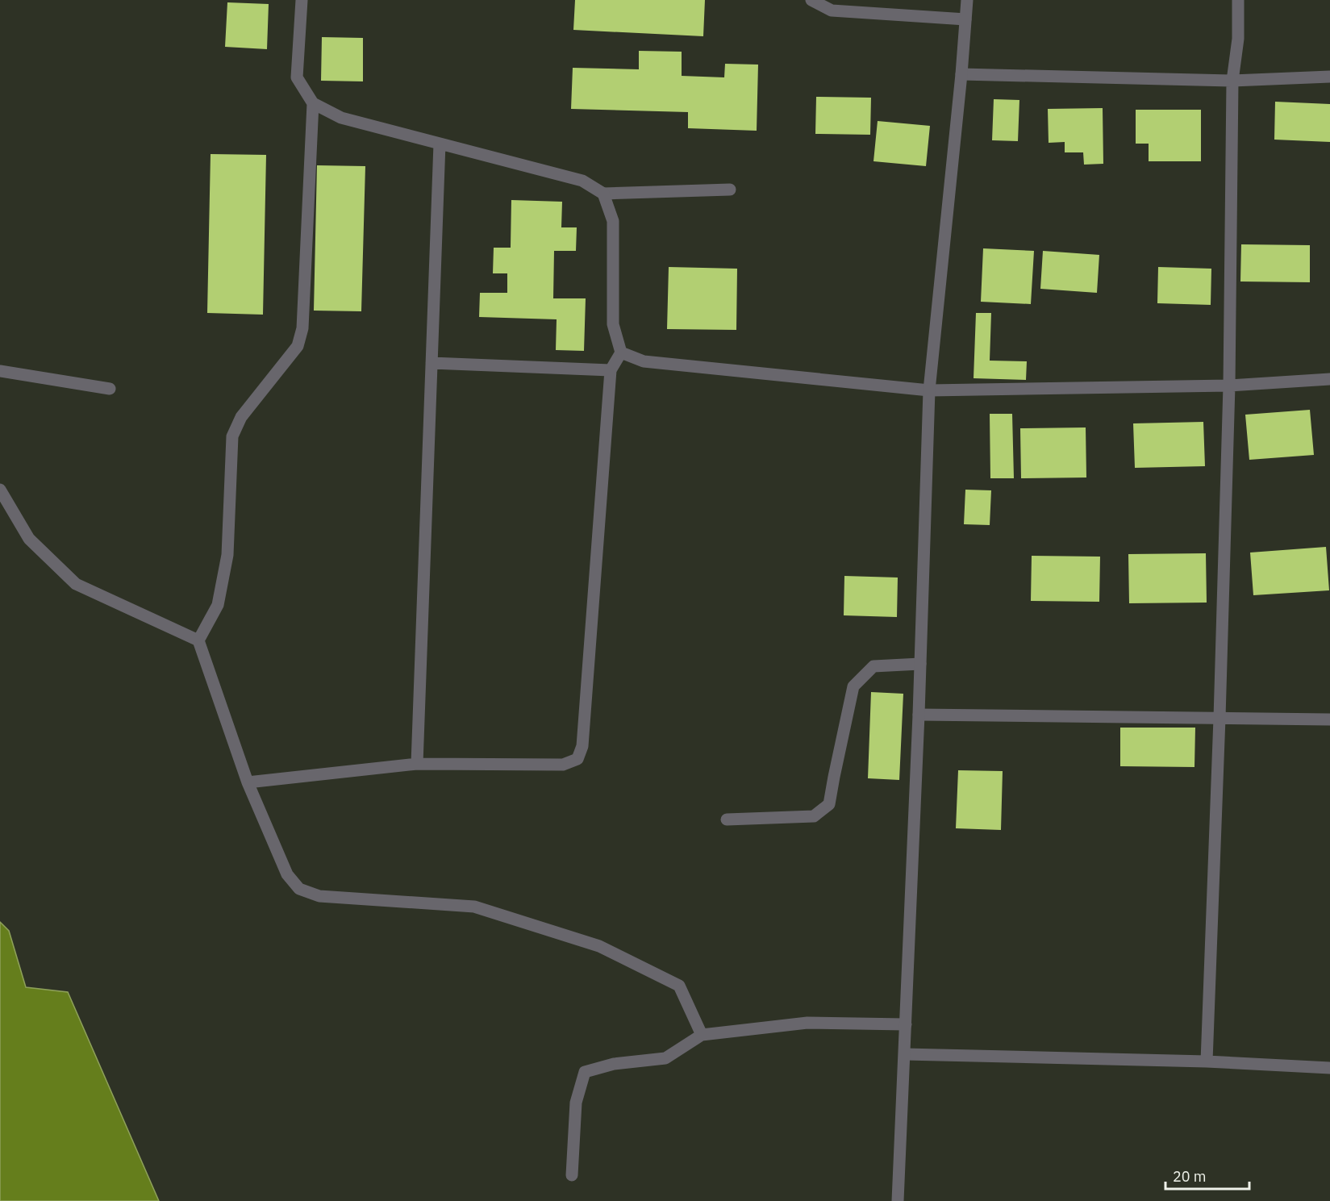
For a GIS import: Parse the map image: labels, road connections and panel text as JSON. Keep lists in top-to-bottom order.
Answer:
{
  "scale_bar": "20 m"
}
